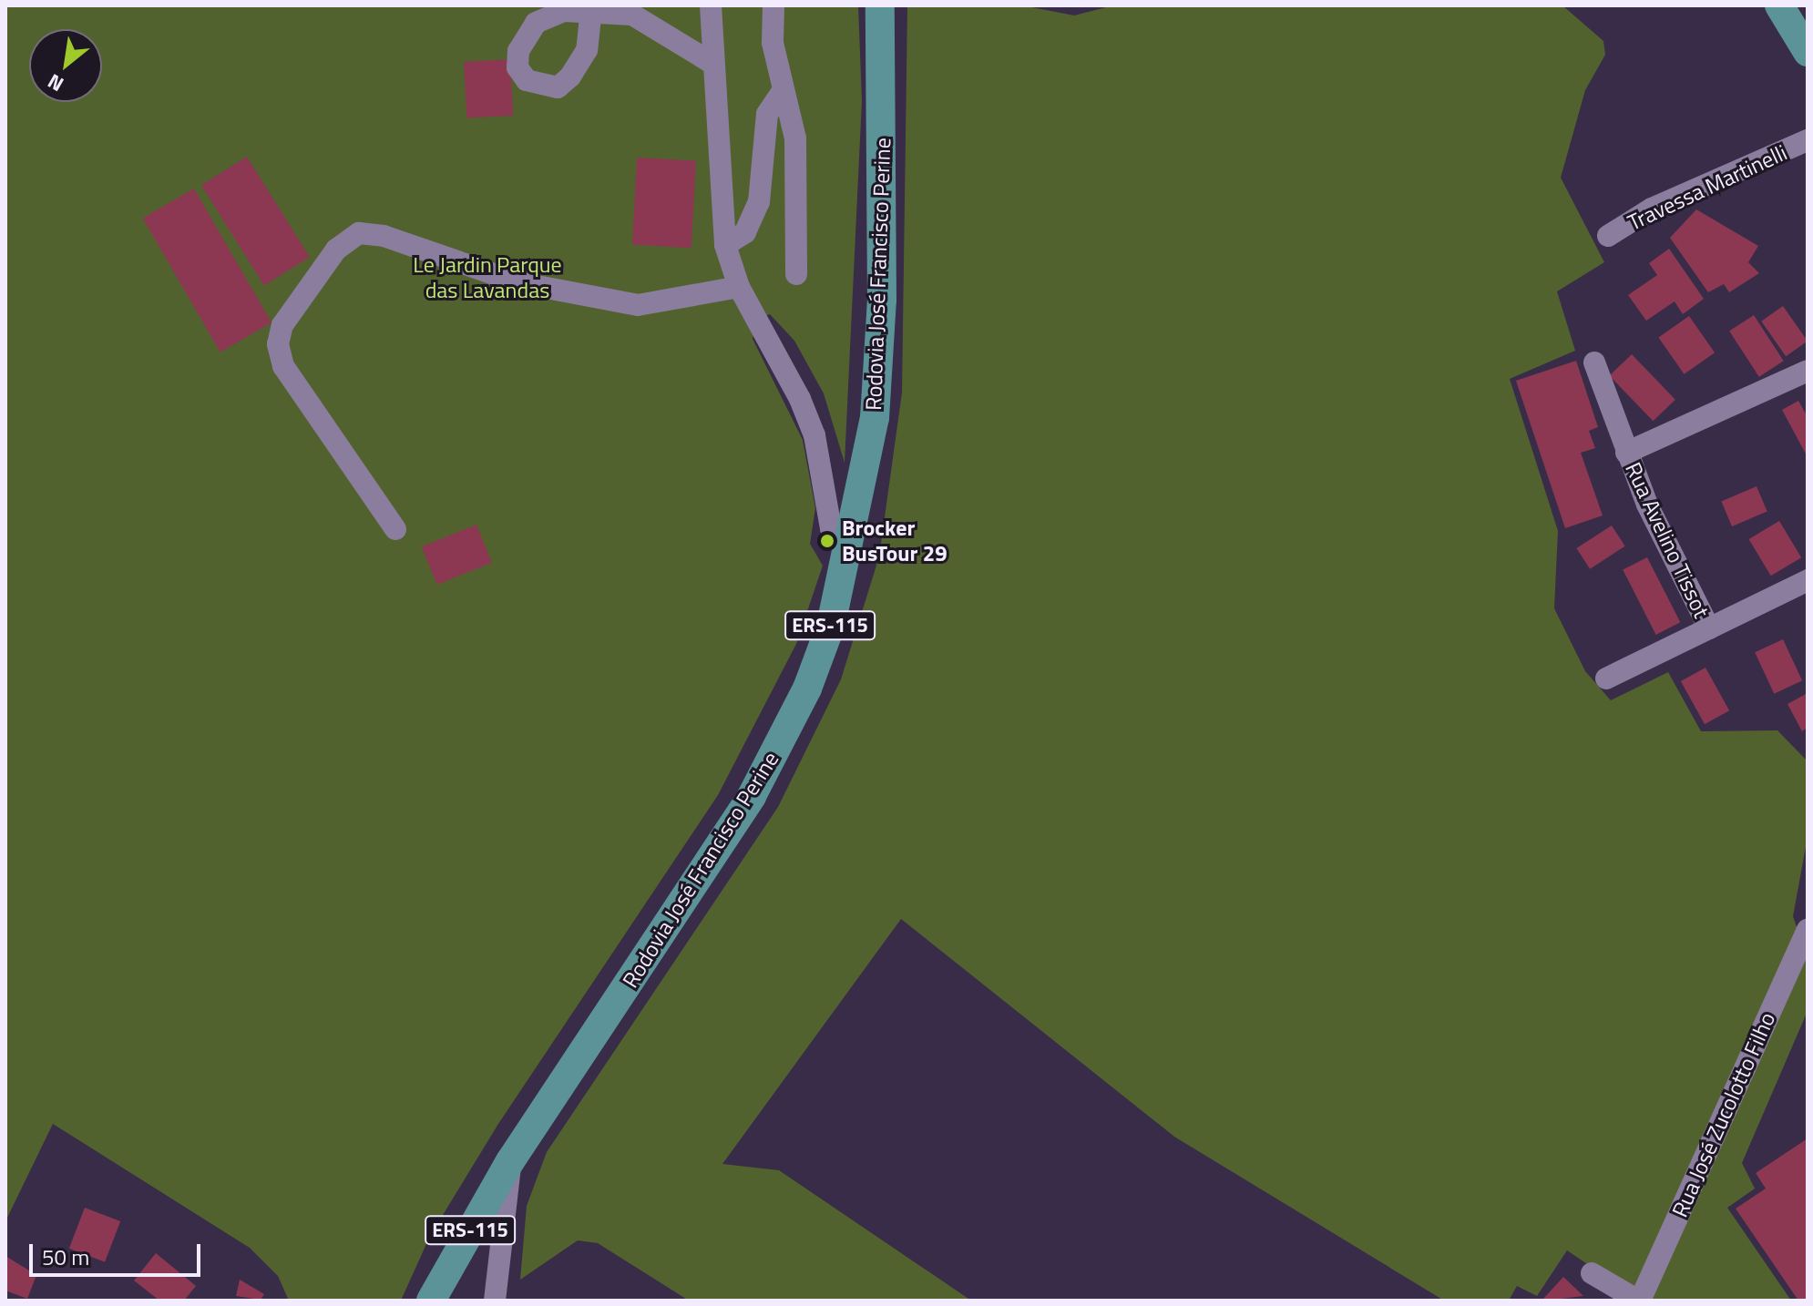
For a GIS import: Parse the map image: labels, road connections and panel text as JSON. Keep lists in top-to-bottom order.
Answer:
{
  "streets": {
    "main road": ["Rodovia José Francisco Perine", "ERS-115"],
    "street": ["Travessa Martinelli", "Rua Avelino Tissot", "Rua José Zucolotto Filho"]
  },
  "parks": ["Le Jardin Parque das Lavandas"],
  "places": ["Brocker BusTour 29"],
  "scale_bar": "50 m",
  "north": "bottom left"
}
